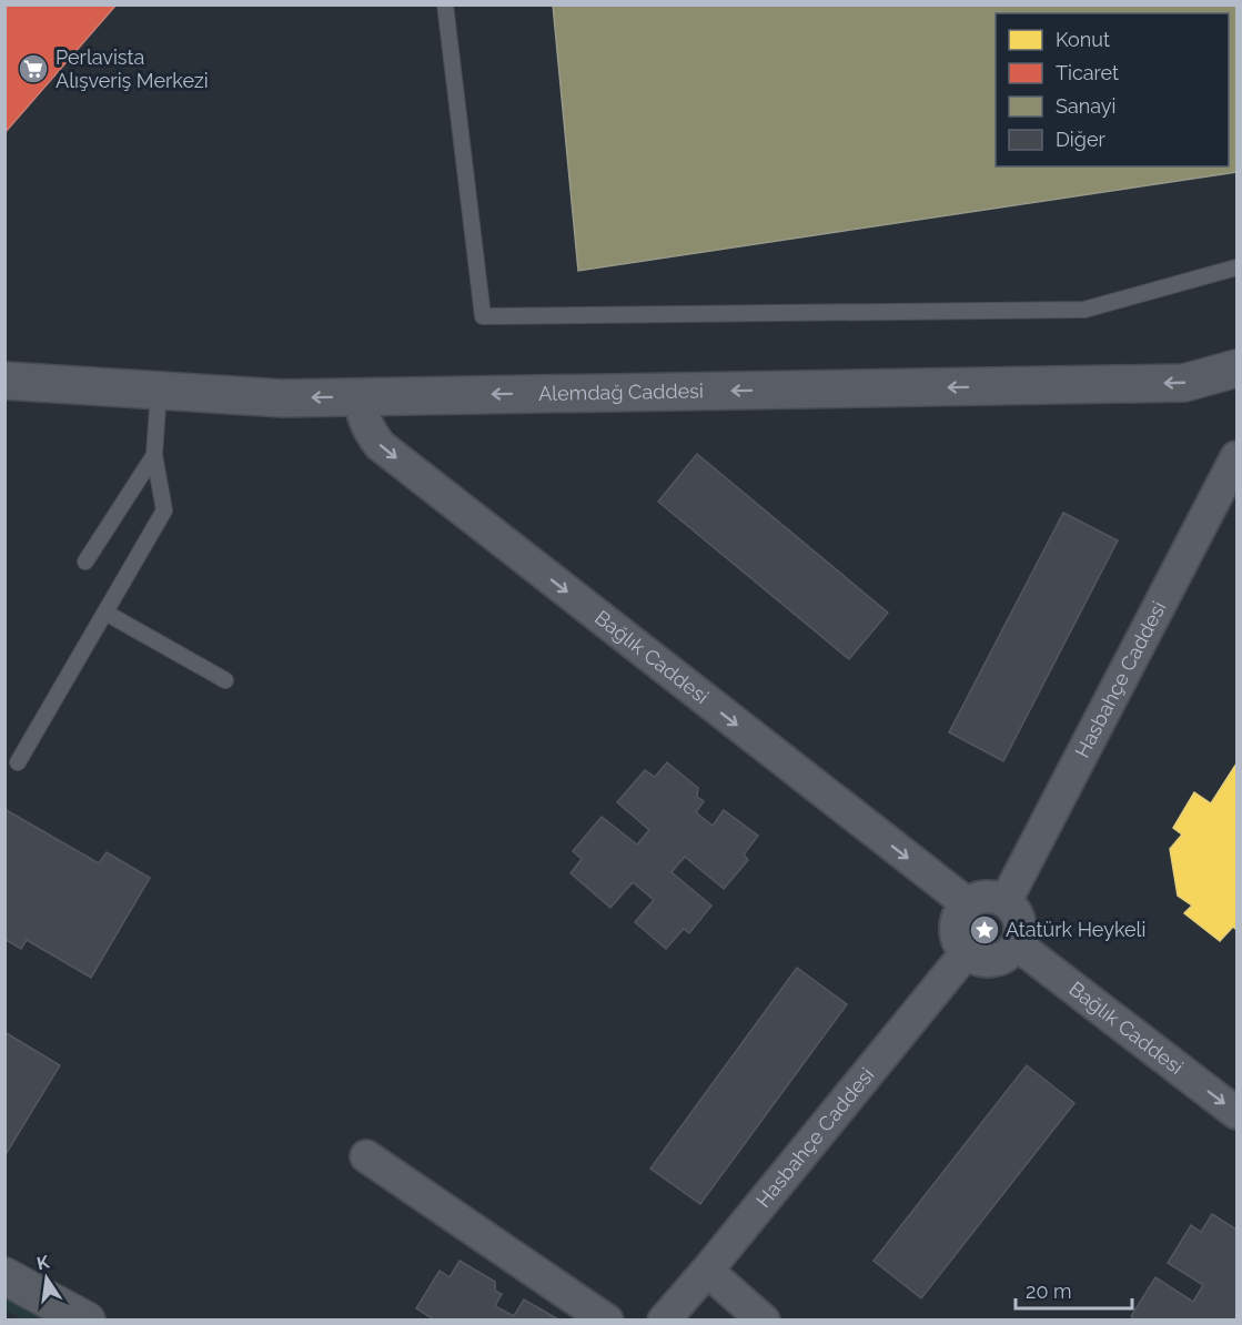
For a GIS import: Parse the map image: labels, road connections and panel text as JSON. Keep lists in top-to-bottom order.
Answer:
{
  "streets": {
    "main road": ["Alemdağ Caddesi"],
    "street": ["Bağlık Caddesi", "Hasbahçe Caddesi"]
  },
  "crossings": [
    ["Alemdağ Caddesi", "Bağlık Caddesi"],
    ["Bağlık Caddesi", "Hasbahçe Caddesi"]
  ],
  "one_way": ["Alemdağ Caddesi", "Bağlık Caddesi"],
  "places": {
    "supermarket": ["Perlavista Alışveriş Merkezi"],
    "place": ["Atatürk Heykeli"]
  },
  "legend": [
    "Konut",
    "Ticaret",
    "Sanayi",
    "Diğer"
  ],
  "scale_bar": "20 m",
  "north": "top"
}
